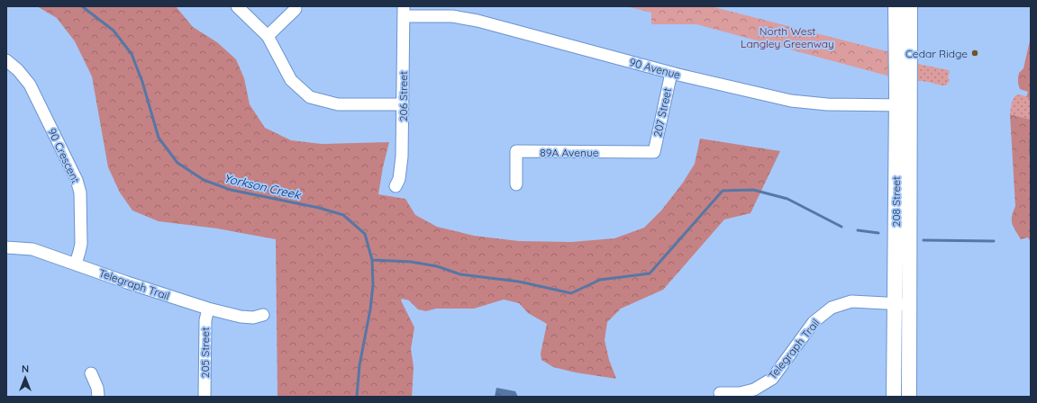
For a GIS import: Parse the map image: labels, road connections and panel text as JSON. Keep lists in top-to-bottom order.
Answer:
{
  "streets": {
    "main road": ["208 Street"],
    "street": [
      "90 Avenue",
      "206 Street",
      "207 Street",
      "89A Avenue",
      "90 Crescent",
      "Telegraph Trail",
      "205 Street"
    ]
  },
  "crossings": [
    ["90 Avenue", "206 Street"],
    ["90 Avenue", "207 Street"],
    ["90 Avenue", "208 Street"],
    ["207 Street", "89A Avenue"],
    ["90 Crescent", "Telegraph Trail"],
    ["208 Street", "Telegraph Trail"],
    ["Telegraph Trail", "205 Street"]
  ],
  "water": ["Yorkson Creek"],
  "parks": ["North West Langley Greenway"],
  "places": ["Cedar Ridge"],
  "north": "top"
}
